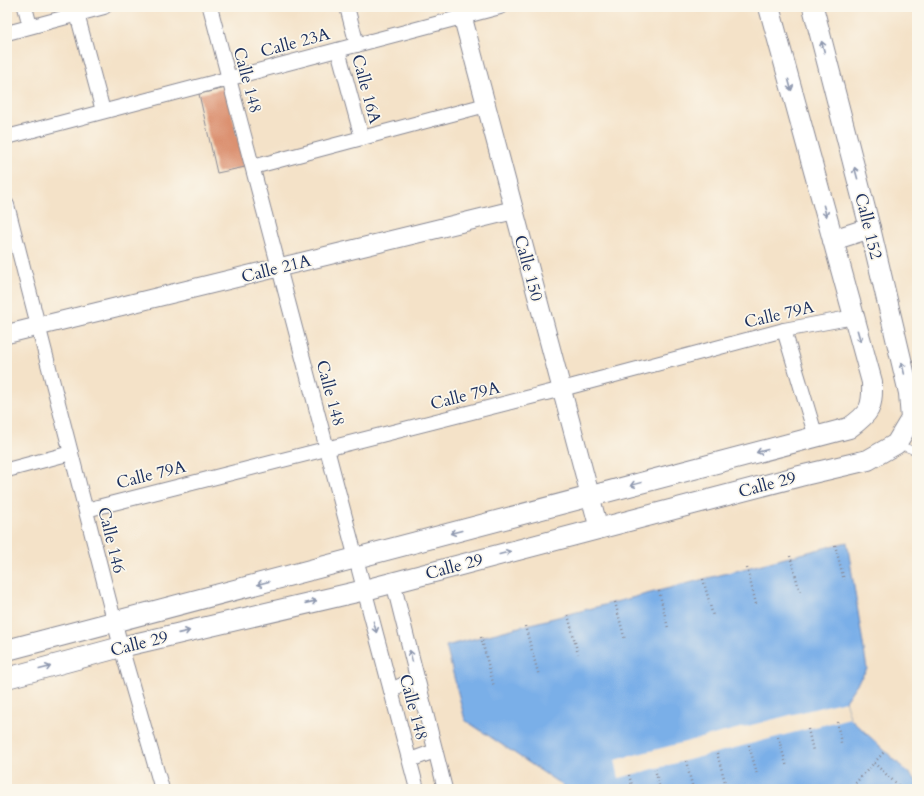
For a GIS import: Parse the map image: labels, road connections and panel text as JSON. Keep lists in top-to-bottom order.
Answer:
{
  "streets": {
    "main road": ["Calle 152", "Calle 29"],
    "street": [
      "Calle 23A",
      "Calle 148",
      "Calle 16A",
      "Calle 21A",
      "Calle 150",
      "Calle 79A",
      "Calle 146"
    ]
  },
  "crossings": [
    ["Calle 23A", "Calle 148"],
    ["Calle 23A", "Calle 16A"],
    ["Calle 23A", "Calle 150"],
    ["Calle 148", "Calle 21A"],
    ["Calle 148", "Calle 79A"],
    ["Calle 148", "Calle 29"],
    ["Calle 152", "Calle 29"],
    ["Calle 21A", "Calle 150"],
    ["Calle 21A", "Calle 146"],
    ["Calle 150", "Calle 79A"],
    ["Calle 150", "Calle 29"],
    ["Calle 79A", "Calle 29"],
    ["Calle 79A", "Calle 146"],
    ["Calle 29", "Calle 146"]
  ]
}
